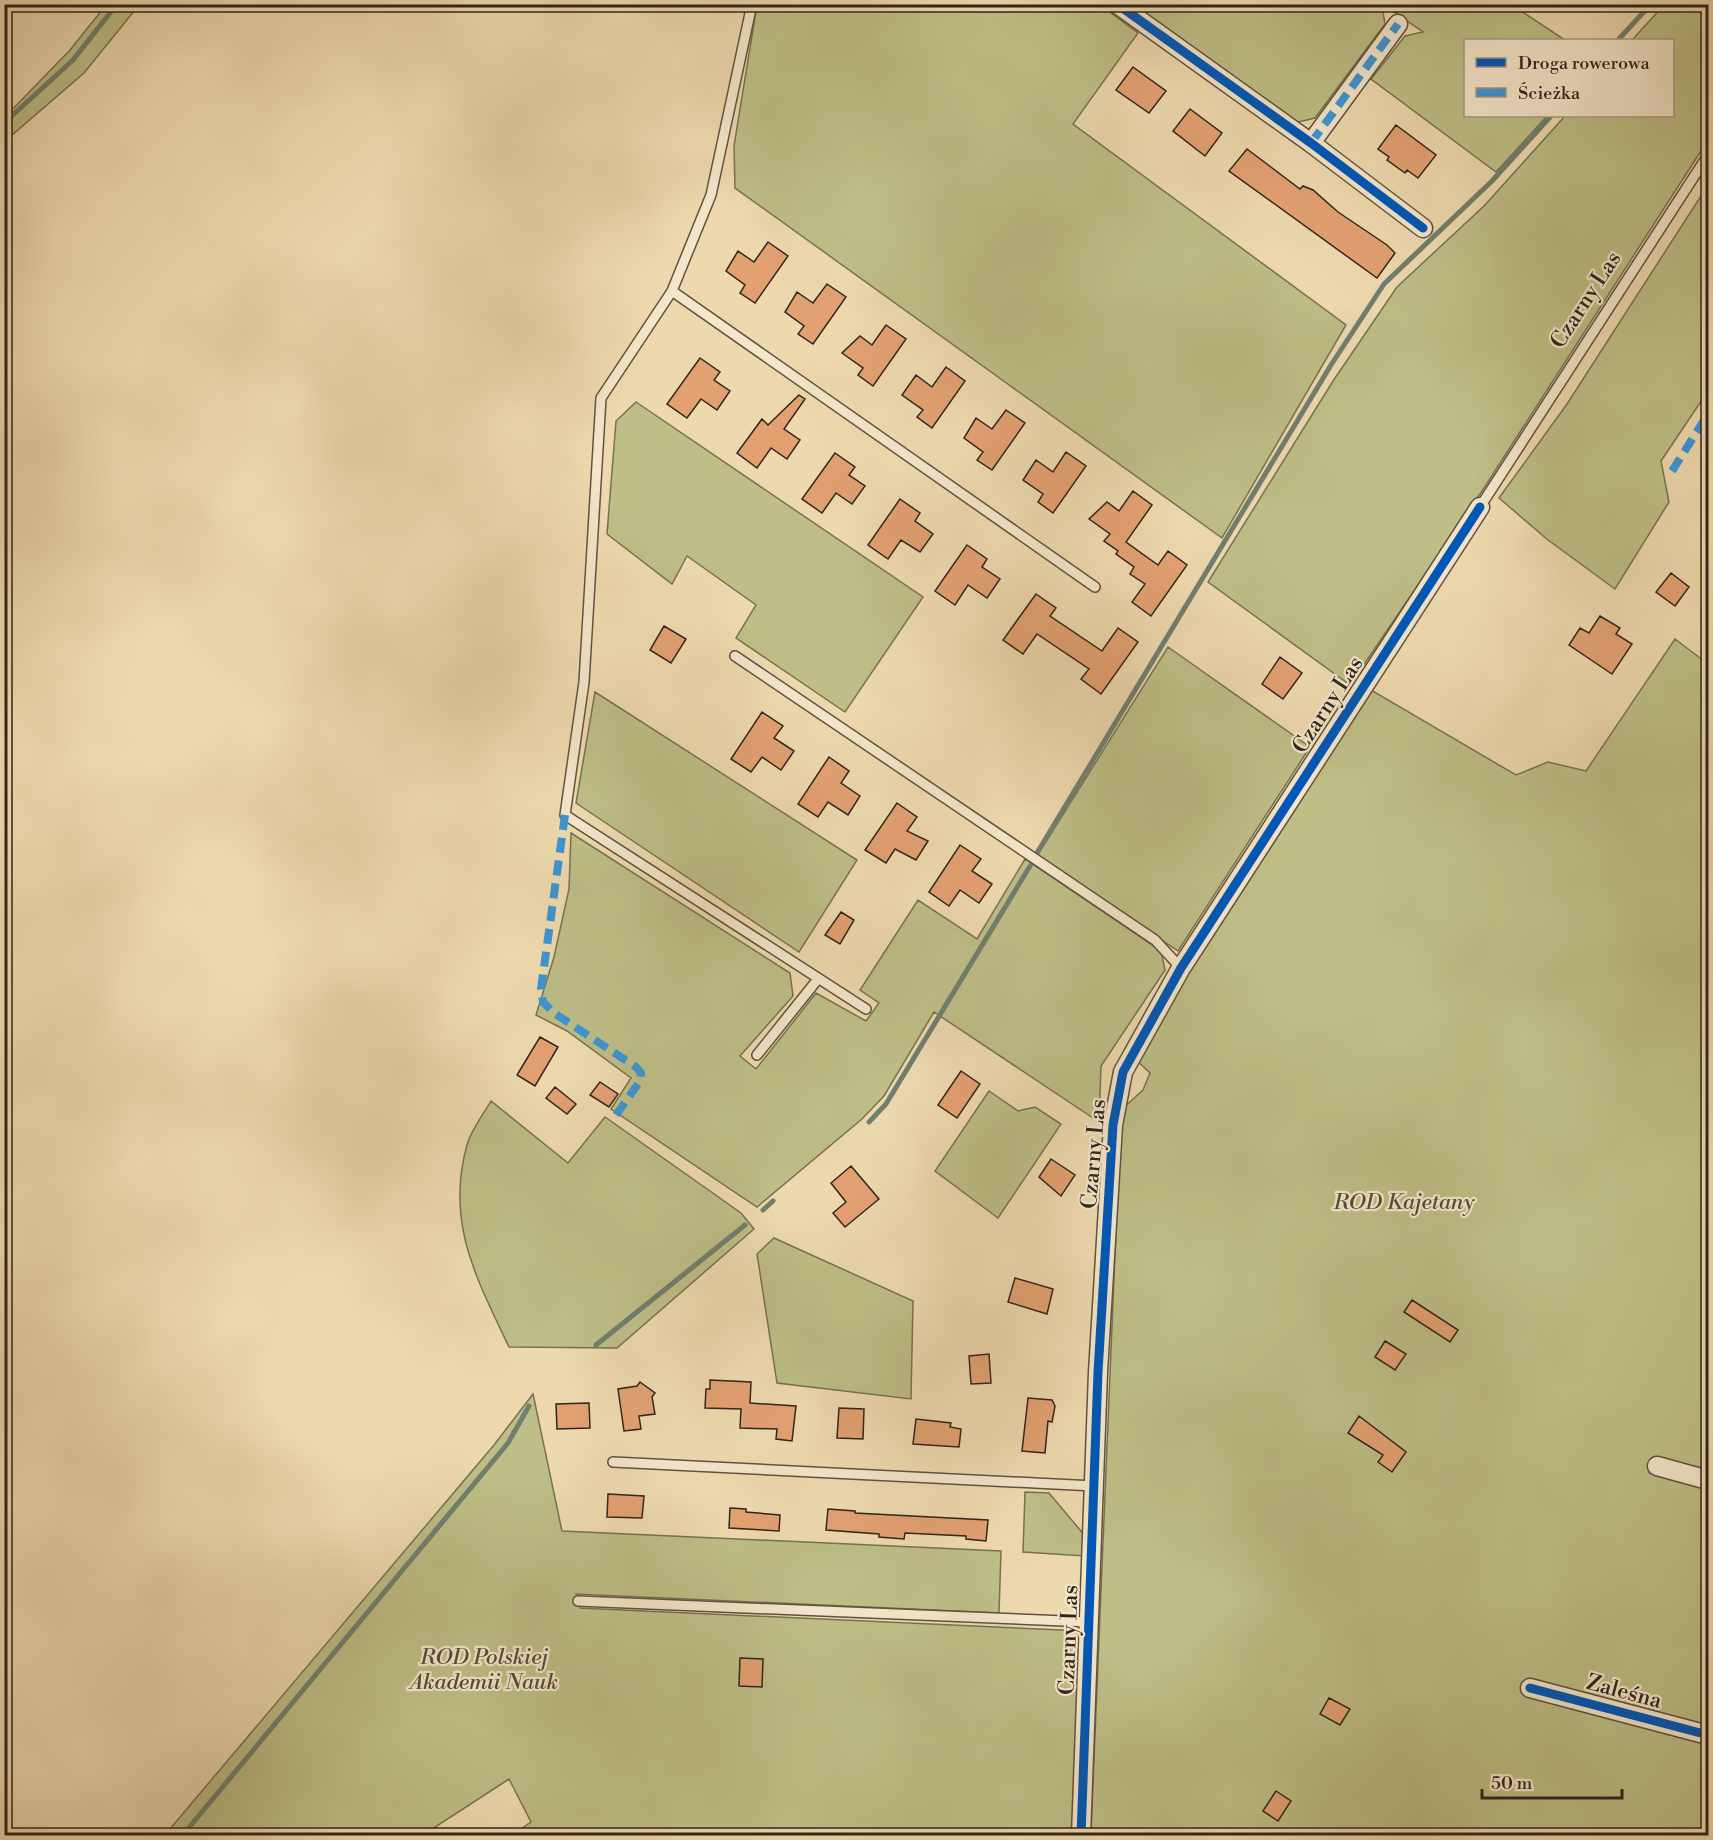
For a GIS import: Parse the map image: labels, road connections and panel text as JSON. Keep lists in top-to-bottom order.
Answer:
{
  "streets": {
    "street": ["Czarny Las", "Zaleśna"]
  },
  "parks": ["ROD Kajetany", "ROD Polskiej Akademii Nauk"],
  "legend": ["Droga rowerowa", "Ścieżka"],
  "scale_bar": "50 m"
}
